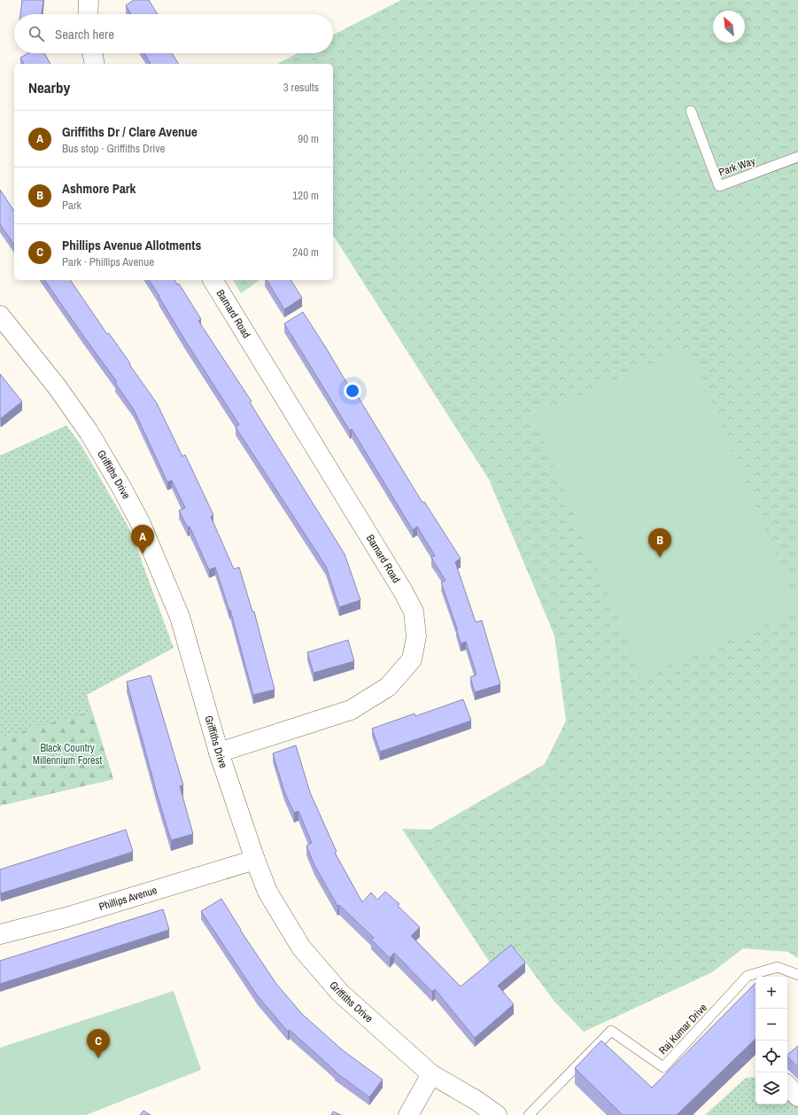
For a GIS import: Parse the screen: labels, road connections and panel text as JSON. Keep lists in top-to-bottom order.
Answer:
{
  "streets": {
    "street": ["Barnard Road", "Griffiths Drive", "Phillips Avenue"],
    "lane": ["Park Way", "Raj Kumar Drive"]
  },
  "crossings": [
    ["Barnard Road", "Griffiths Drive"],
    ["Griffiths Drive", "Phillips Avenue"]
  ],
  "parks": ["Black Country Millennium Forest"],
  "north": "top left",
  "page": {
    "search": "Search here",
    "heading": ["Nearby", "3 results"],
    "list": [
      {
        "mark": "A",
        "name": "Griffiths Dr / Clare Avenue",
        "note": "Bus stop · Griffiths Drive",
        "value": "90 m"
      },
      {
        "mark": "B",
        "name": "Ashmore Park",
        "note": "Park",
        "value": "120 m"
      },
      {
        "mark": "C",
        "name": "Phillips Avenue Allotments",
        "note": "Park · Phillips Avenue",
        "value": "240 m"
      }
    ],
    "pins": ["A", "B", "C"],
    "map_buttons": ["+", "−"]
  }
}
